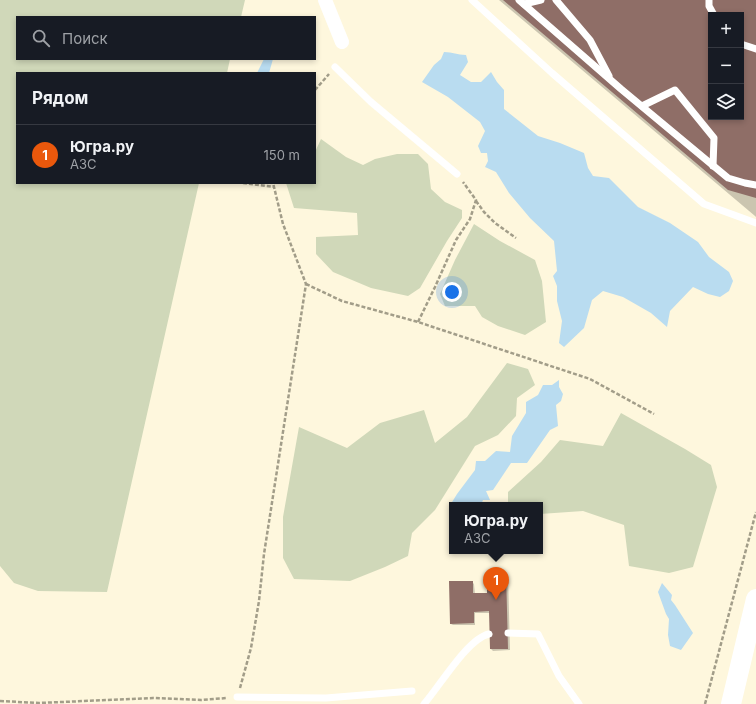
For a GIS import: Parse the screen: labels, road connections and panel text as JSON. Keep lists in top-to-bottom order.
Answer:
{
  "page": {
    "map_buttons": ["+", "−"],
    "search": "Поиск",
    "heading": "Рядом",
    "list": [
      {
        "mark": "1",
        "name": "Югра.ру",
        "note": "АЗС",
        "value": "150 m"
      }
    ],
    "popup": ["Югра.ру", "АЗС"],
    "pins": "1"
  }
}
